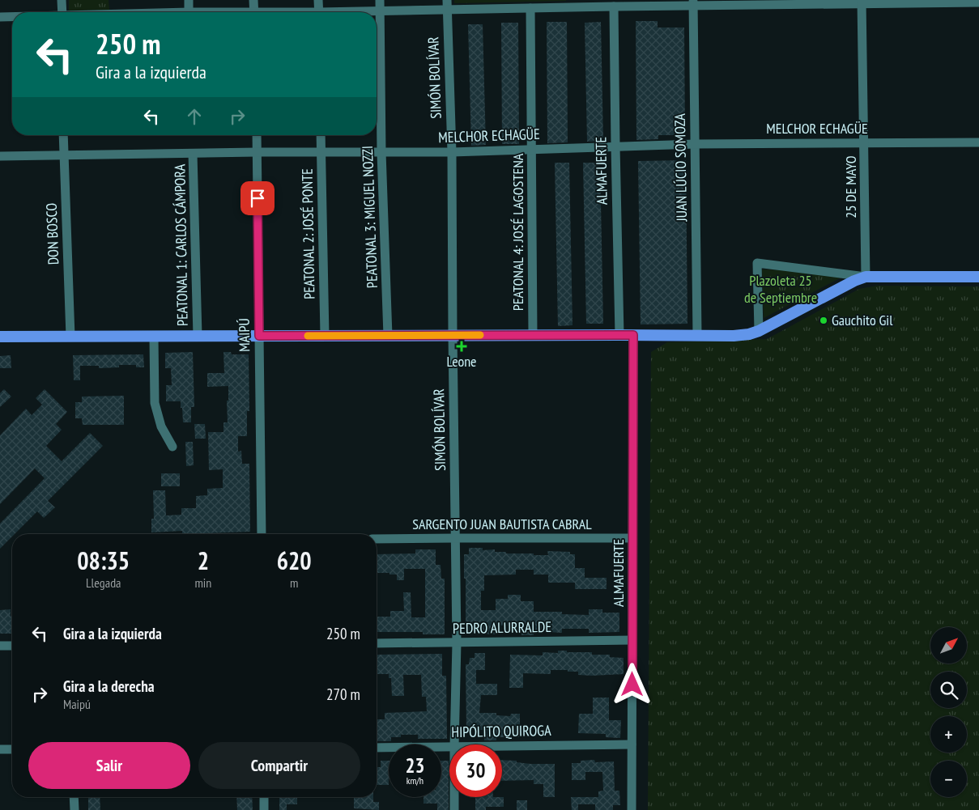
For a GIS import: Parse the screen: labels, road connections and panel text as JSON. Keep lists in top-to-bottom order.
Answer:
{
  "streets": {
    "street": [
      "SIMÓN BOLÍVAR",
      "MELCHOR ECHAGÜE",
      "JUAN LÚCIO SOMOZA",
      "ALMAFUERTE",
      "25 DE MAYO",
      "PEATONAL 3: MIGUEL NOZZI",
      "PEATONAL 4: JOSÉ LAGOSTENA",
      "DON BOSCO",
      "PEATONAL 2: JOSÉ PONTE",
      "PEATONAL 1: CARLOS CÁMPORA",
      "MAIPÚ",
      "SARGENTO JUAN BAUTISTA CABRAL",
      "PEDRO ALURRALDE",
      "HIPÓLITO QUIROGA"
    ]
  },
  "crossings": [
    ["SIMÓN BOLÍVAR", "MELCHOR ECHAGÜE"],
    ["SIMÓN BOLÍVAR", "SARGENTO JUAN BAUTISTA CABRAL"],
    ["SIMÓN BOLÍVAR", "PEDRO ALURRALDE"],
    ["MELCHOR ECHAGÜE", "JUAN LÚCIO SOMOZA"],
    ["MELCHOR ECHAGÜE", "ALMAFUERTE"],
    ["MELCHOR ECHAGÜE", "25 DE MAYO"],
    ["MELCHOR ECHAGÜE", "PEATONAL 3: MIGUEL NOZZI"],
    ["MELCHOR ECHAGÜE", "PEATONAL 4: JOSÉ LAGOSTENA"],
    ["MELCHOR ECHAGÜE", "DON BOSCO"],
    ["MELCHOR ECHAGÜE", "PEATONAL 2: JOSÉ PONTE"],
    ["MELCHOR ECHAGÜE", "PEATONAL 1: CARLOS CÁMPORA"],
    ["MELCHOR ECHAGÜE", "MAIPÚ"],
    ["ALMAFUERTE", "SARGENTO JUAN BAUTISTA CABRAL"],
    ["ALMAFUERTE", "PEDRO ALURRALDE"],
    ["ALMAFUERTE", "HIPÓLITO QUIROGA"]
  ],
  "parks": ["Plazoleta 25 de Septiembre"],
  "places": {
    "other": ["Gauchito Gil"],
    "health": ["Leone"]
  },
  "north": "top right",
  "page": {
    "turn": ["250 m", "Gira a la izquierda"],
    "eta": [
      "08:35",
      "Llegada",
      "2",
      "min",
      "620",
      "m"
    ],
    "list": [
      {
        "name": "Gira a la izquierda",
        "value": "250 m"
      },
      {
        "name": "Gira a la derecha",
        "note": "Maipú",
        "value": "270 m"
      }
    ],
    "map_buttons": ["+", "−"],
    "buttons": ["Salir", "Compartir"],
    "speed": "23 km/h",
    "limit": "30"
  }
}
